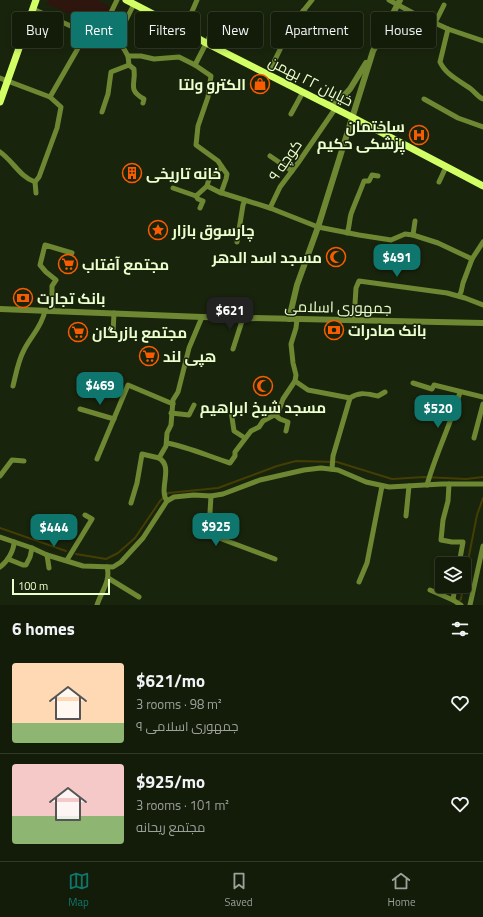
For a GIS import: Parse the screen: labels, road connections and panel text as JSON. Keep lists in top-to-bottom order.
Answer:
{
  "streets": {
    "main road": ["خیابان ۲۲ بهمن"],
    "street": ["کوچه ۹", "جمهوری اسلامی"]
  },
  "crossings": [
    ["خیابان ۲۲ بهمن", "کوچه ۹"]
  ],
  "places": {
    "shop": ["الکترو ولتا"],
    "hospital": ["ساختمان پزشکی حکیم"],
    "building": ["خانه تاریخی"],
    "place": ["چارسوق بازار"],
    "mosque": ["مسجد اسد الدهر", "مسجد شیخ ابراهیم"],
    "supermarket": ["مجتمع آفتاب", "مجتمع بازرگان", "هپی لند"],
    "bank": ["بانک تجارت", "بانک صادرات"]
  },
  "scale_bar": "100 m",
  "page": {
    "chip": [
      "Buy",
      "Rent",
      "Filters",
      "New",
      "Apartment",
      "House"
    ],
    "price": [
      "$491",
      "$621",
      "$469",
      "$520",
      "$925",
      "$444"
    ],
    "scale": "100 m",
    "heading": "6 homes",
    "list": [
      {
        "name": "$621/mo",
        "note": "3 rooms · 98 m² · جمهوری اسلامی ۹"
      },
      {
        "name": "$925/mo",
        "note": "3 rooms · 101 m² · مجتمع ریحانه"
      }
    ],
    "tabs": ["Map", "Saved", "Home"]
  }
}
